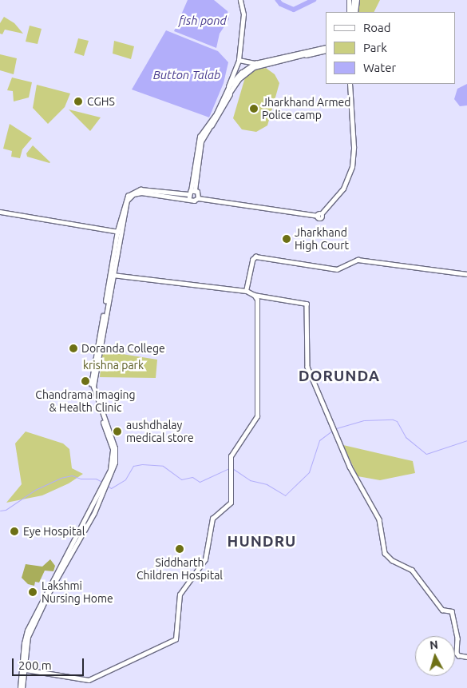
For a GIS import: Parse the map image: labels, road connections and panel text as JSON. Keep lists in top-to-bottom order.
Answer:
{
  "districts": ["DORUNDA", "HUNDRU"],
  "water": ["fish pond", "Button Talab"],
  "parks": ["krishna park"],
  "places": [
    "CGHS",
    "Jharkhand Armed Police camp",
    "Jharkhand High Court",
    "Doranda College",
    "Chandrama Imaging & Health Clinic",
    "aushdhalay medical store",
    "Eye Hospital",
    "Siddharth Children Hospital",
    "Lakshmi Nursing Home"
  ],
  "legend": ["Road", "Park", "Water"],
  "scale_bar": "200 m",
  "north": "top"
}
